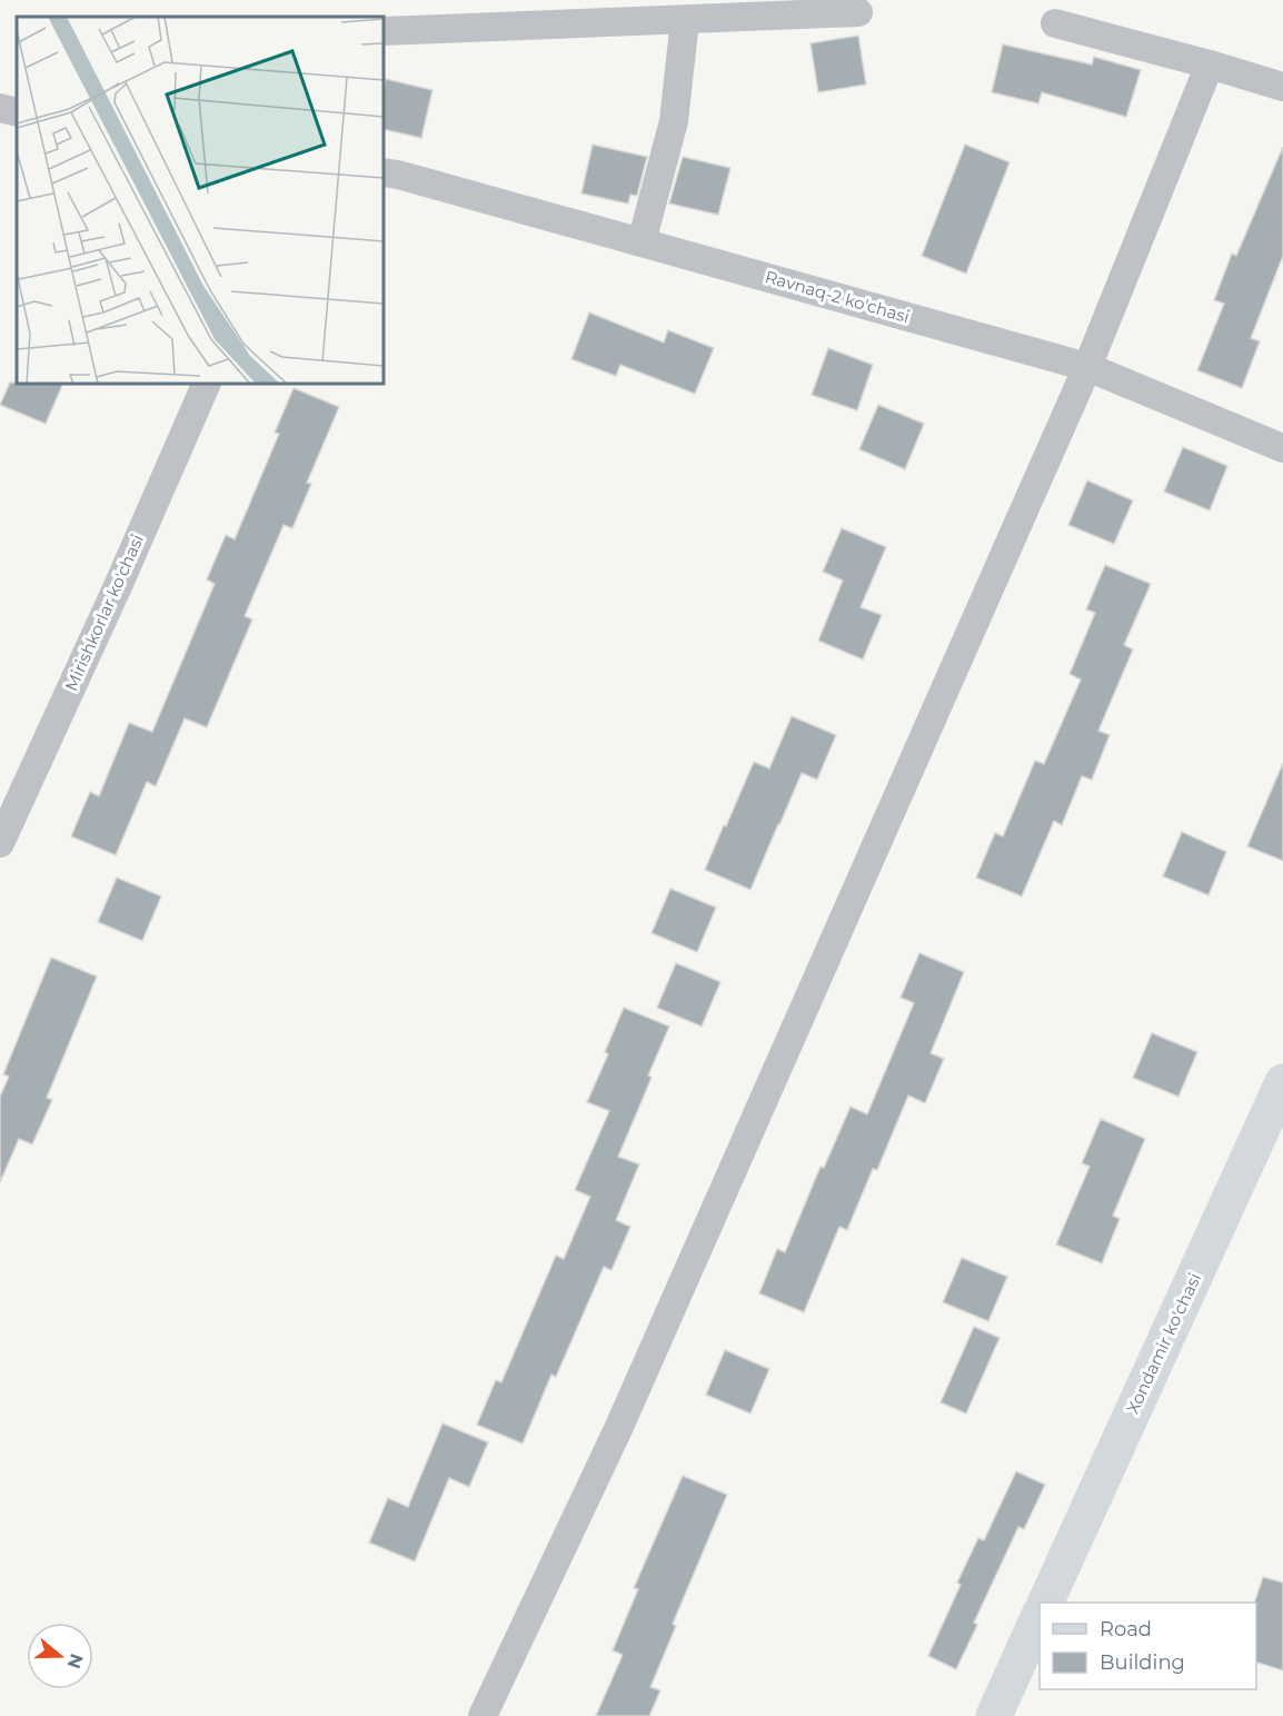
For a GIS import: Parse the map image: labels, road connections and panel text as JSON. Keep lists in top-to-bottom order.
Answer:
{
  "streets": {
    "main road": ["Xondamir ko'chasi"],
    "street": ["Ravnaq-2 ko'chasi", "Mirishkorlar ko'chasi"]
  },
  "legend": ["Road", "Building"],
  "north": "right"
}
